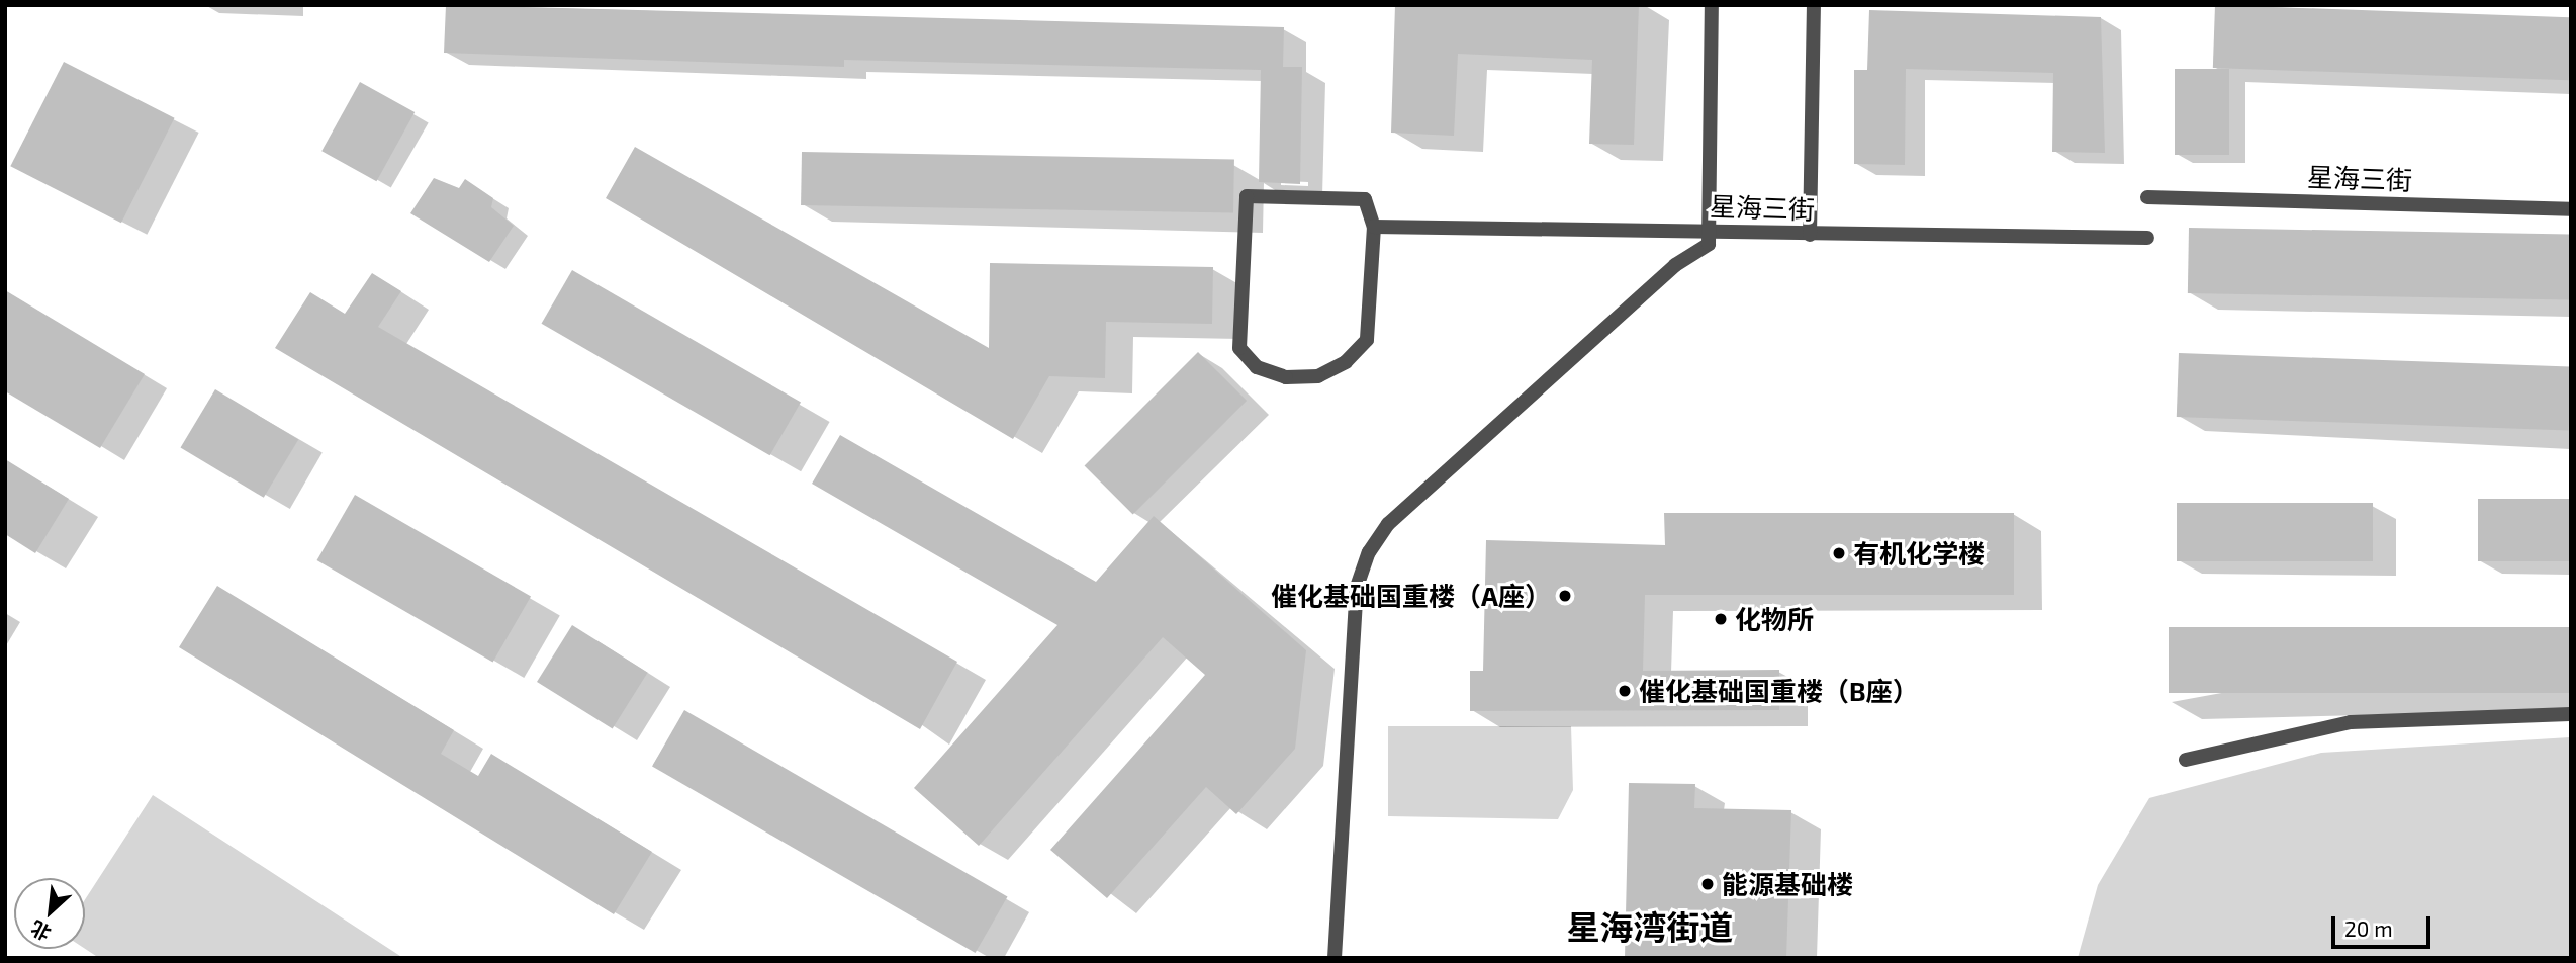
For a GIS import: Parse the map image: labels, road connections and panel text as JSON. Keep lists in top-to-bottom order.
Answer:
{
  "streets": {
    "street": ["星海三街"]
  },
  "districts": ["星海湾街道"],
  "places": [
    "有机化学楼",
    "催化基础国重楼（A座）",
    "化物所",
    "催化基础国重楼（B座）",
    "能源基础楼"
  ],
  "scale_bar": "20 m",
  "north": "bottom left"
}
